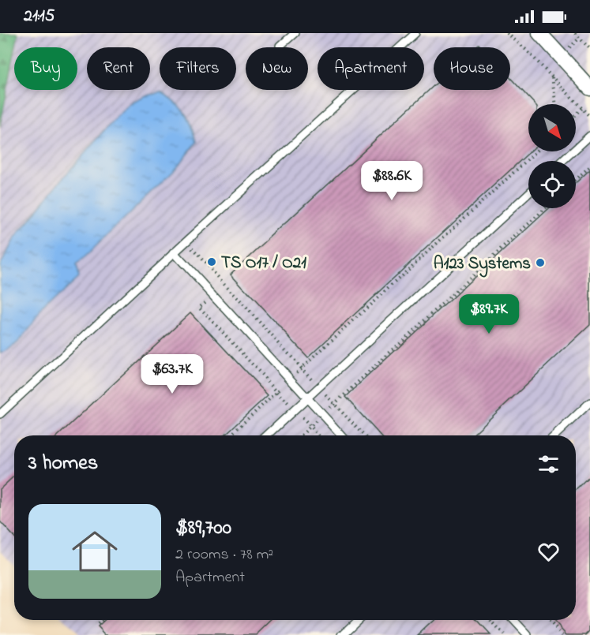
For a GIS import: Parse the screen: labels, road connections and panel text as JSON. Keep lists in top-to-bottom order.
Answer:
{
  "places": ["TS O17 / O21", "A123 Systems"],
  "north": "bottom right",
  "page": {
    "status": "21:15",
    "chip": [
      "Buy",
      "Rent",
      "Filters",
      "New",
      "Apartment",
      "House"
    ],
    "price": ["$88.6K", "$89.7K", "$63.7K"],
    "heading": "3 homes",
    "list": [
      {
        "name": "$89,700",
        "note": "2 rooms · 78 m² · Apartment"
      }
    ]
  }
}
